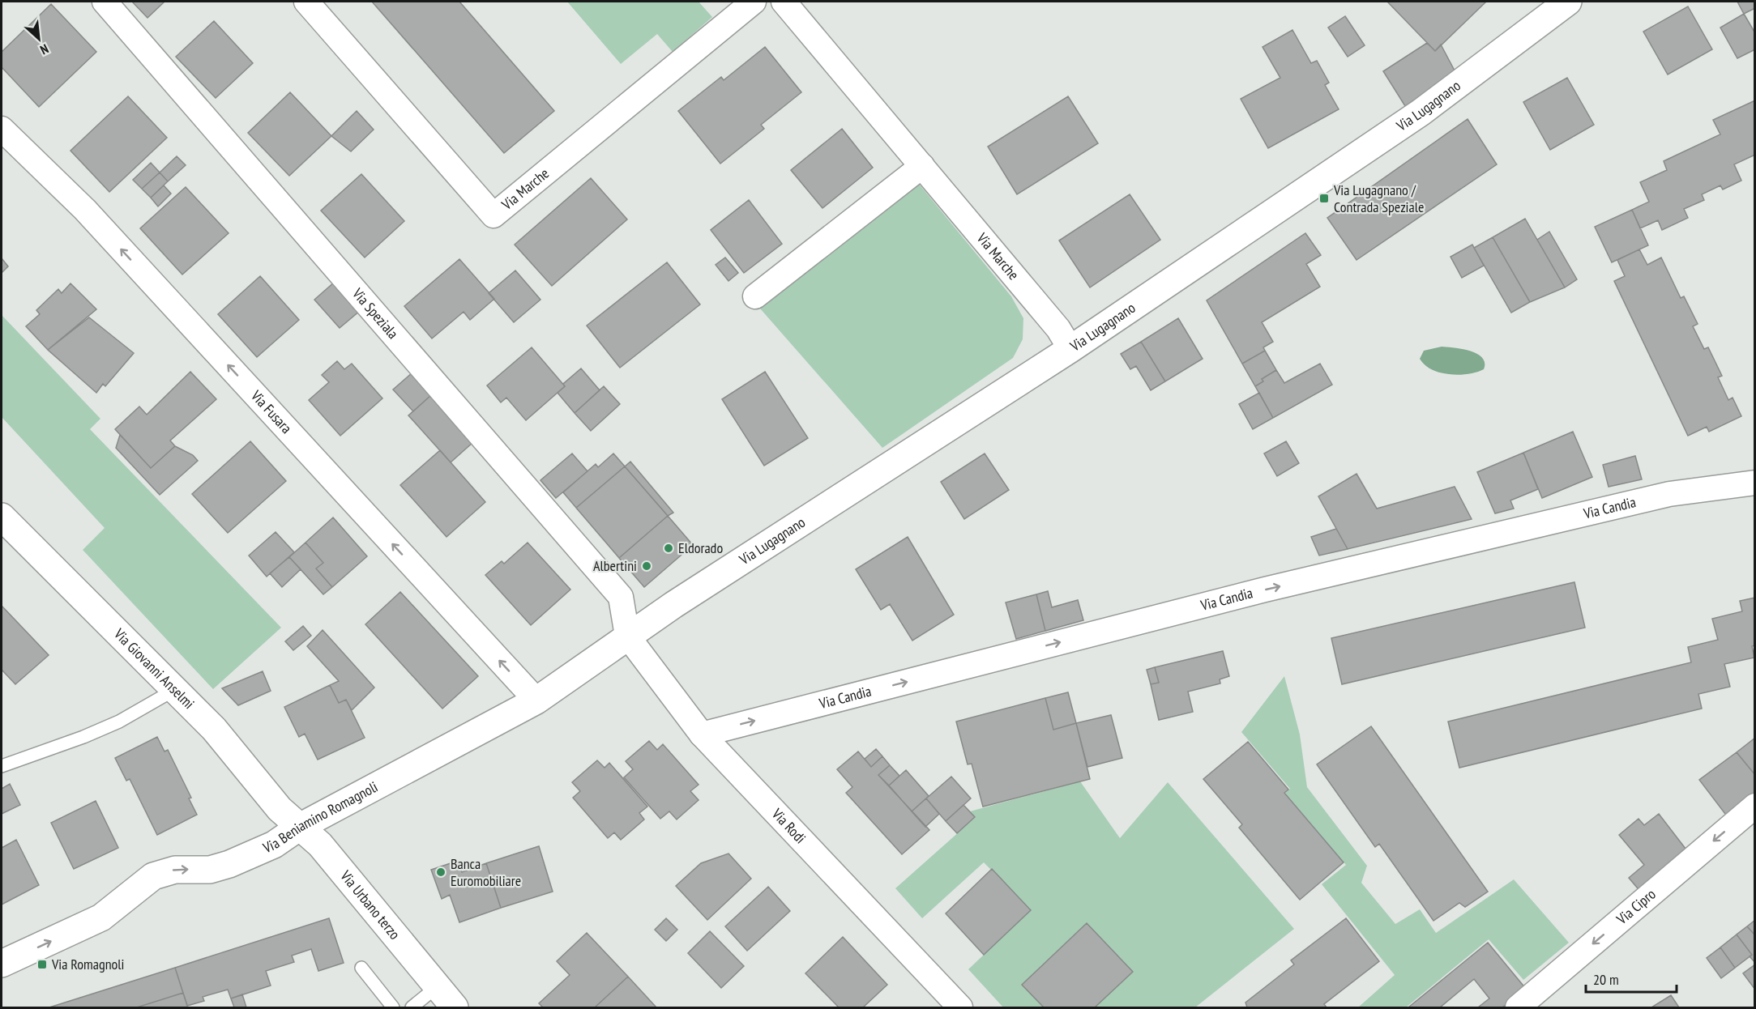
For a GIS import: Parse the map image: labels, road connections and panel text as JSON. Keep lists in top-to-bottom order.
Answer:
{
  "streets": {
    "main road": [
      "Via Lugagnano",
      "Via Giovanni Anselmi",
      "Via Beniamino Romagnoli",
      "Via Urbano terzo"
    ],
    "street": [
      "Via Marche",
      "Via Speziala",
      "Via Fusara",
      "Via Candia",
      "Via Rodi",
      "Via Cipro"
    ]
  },
  "crossings": [
    ["Via Lugagnano", "Via Marche"],
    ["Via Lugagnano", "Via Speziala"],
    ["Via Lugagnano", "Via Beniamino Romagnoli"],
    ["Via Lugagnano", "Via Rodi"],
    ["Via Speziala", "Via Beniamino Romagnoli"],
    ["Via Speziala", "Via Rodi"],
    ["Via Fusara", "Via Beniamino Romagnoli"],
    ["Via Candia", "Via Rodi"],
    ["Via Giovanni Anselmi", "Via Beniamino Romagnoli"],
    ["Via Giovanni Anselmi", "Via Urbano terzo"],
    ["Via Beniamino Romagnoli", "Via Rodi"],
    ["Via Beniamino Romagnoli", "Via Urbano terzo"]
  ],
  "one_way": [
    "Via Fusara",
    "Via Candia",
    "Via Beniamino Romagnoli",
    "Via Cipro"
  ],
  "places": {
    "transit": ["Via Lugagnano / Contrada Speziale", "Via Romagnoli"],
    "other": ["Eldorado", "Albertini", "Banca Euromobiliare"]
  },
  "scale_bar": "20 m",
  "north": "bottom right"
}
